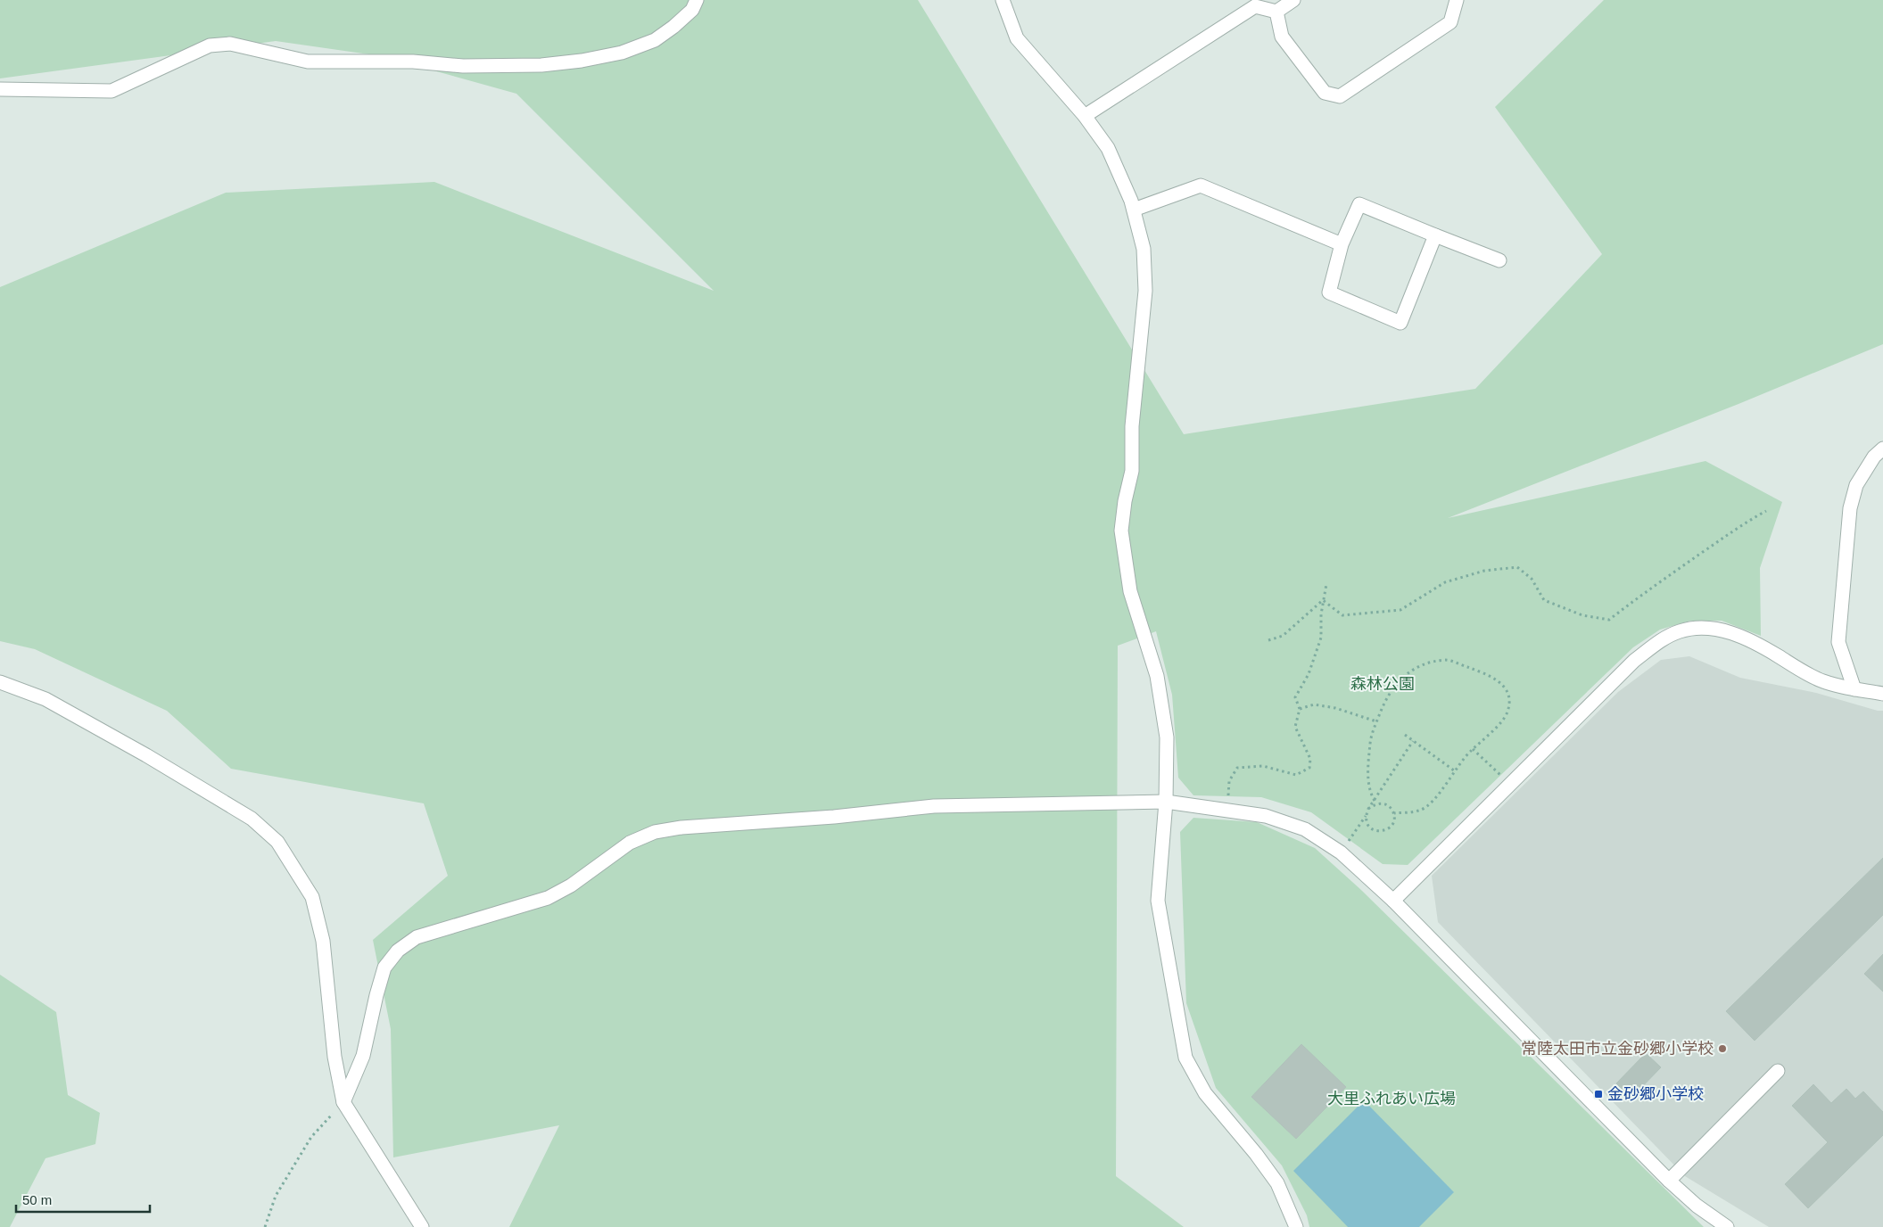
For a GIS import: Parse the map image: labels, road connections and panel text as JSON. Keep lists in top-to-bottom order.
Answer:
{
  "parks": ["森林公園", "大里ふれあい広場"],
  "places": {
    "other": ["常陸太田市立金砂郷小学校"],
    "transit": ["金砂郷小学校"]
  },
  "scale_bar": "50 m"
}
